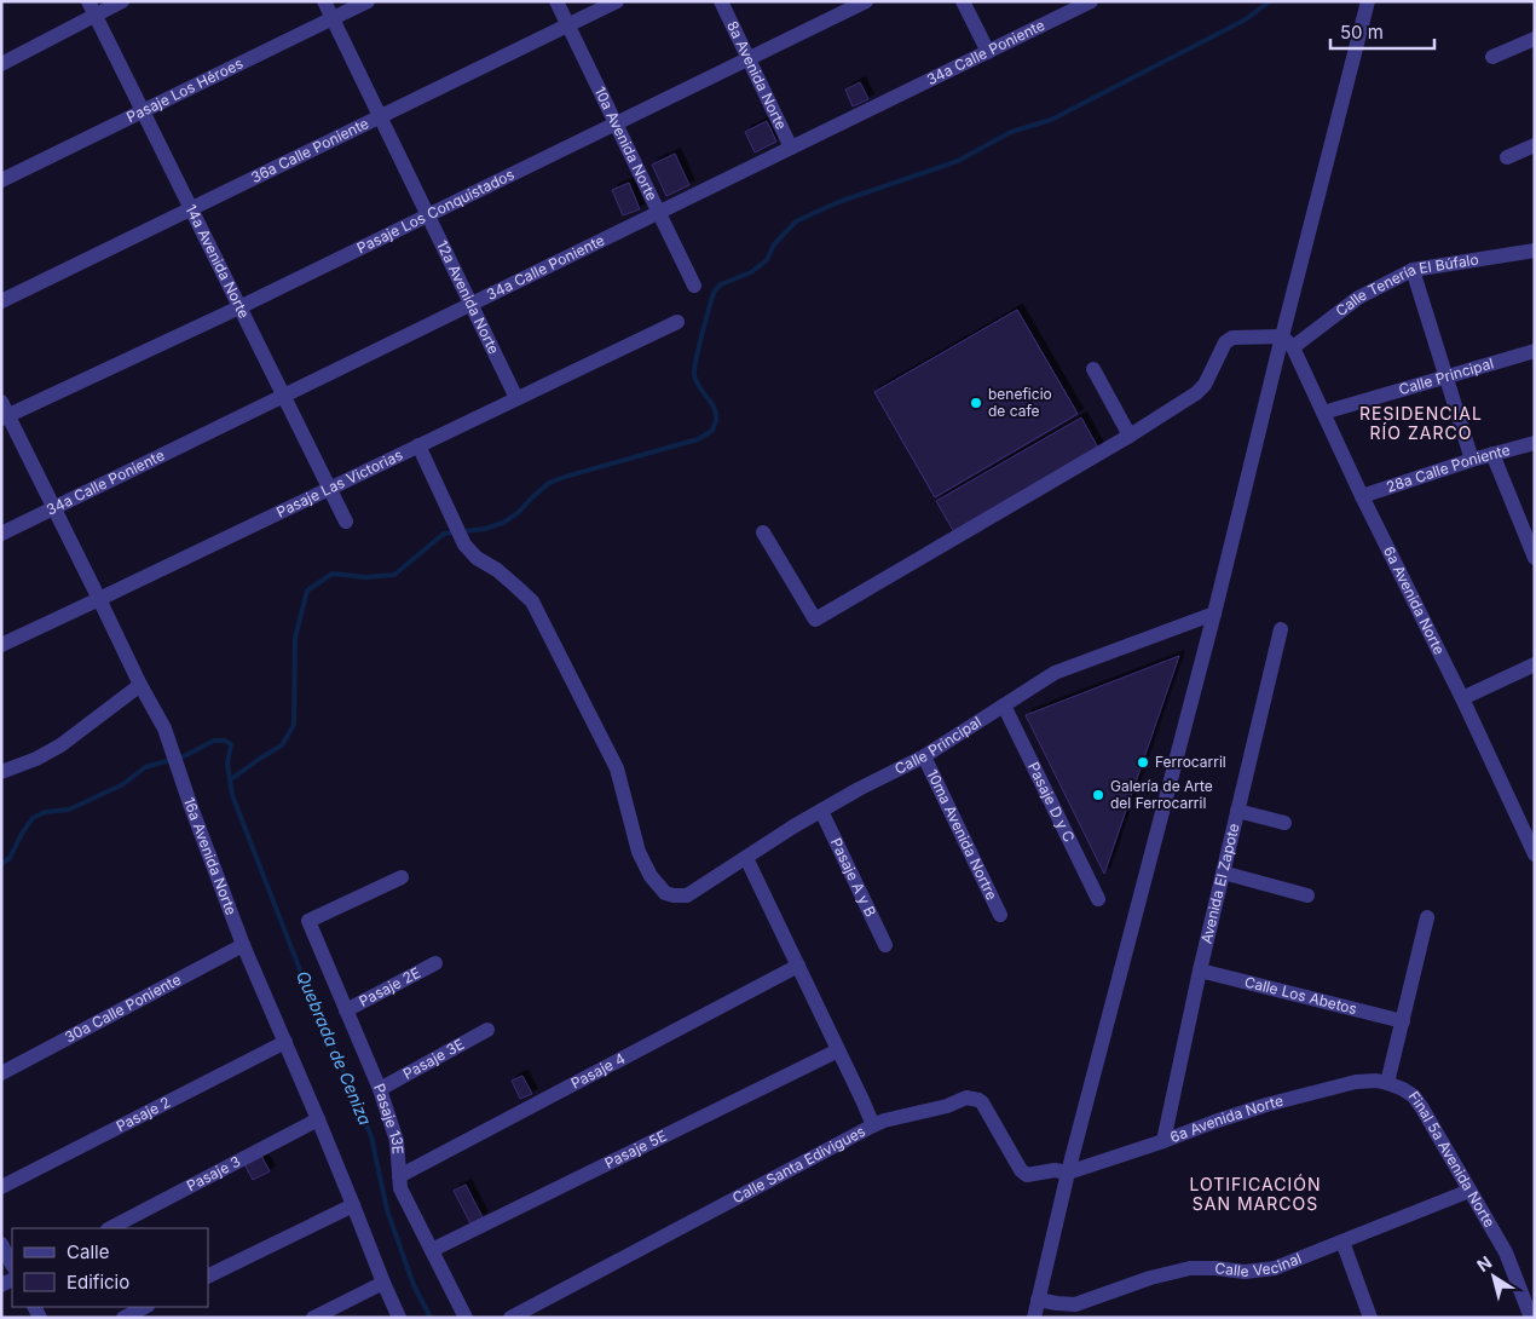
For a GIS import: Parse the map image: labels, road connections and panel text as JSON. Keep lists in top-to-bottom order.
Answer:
{
  "streets": {
    "street": [
      "34a Calle Poniente",
      "8a Avenida Norte",
      "Pasaje Los Héroes",
      "10a Avenida Norte",
      "36a Calle Poniente",
      "Pasaje Los Conquistados",
      "14a Avenida Norte",
      "Calle Tenería El Búfalo",
      "12a Avenida Norte",
      "Calle Principal",
      "28a Calle Poniente",
      "Pasaje Las Victorias",
      "6a Avenida Norte",
      "Pasaje D y C",
      "10ma Avenida Nortre",
      "16a Avenida Norte",
      "Pasaje A y B",
      "Avenida El Zapote",
      "Pasaje 2E",
      "Calle Los Abetos",
      "30a Calle Poniente",
      "Pasaje 3E",
      "Pasaje 4",
      "Pasaje 2",
      "Pasaje 13E",
      "Pasaje 5E",
      "Final 5a Avenida Norte",
      "Calle Santa Edivigues",
      "Pasaje 3",
      "Calle Vecinal"
    ]
  },
  "crossings": [
    ["34a Calle Poniente", "8a Avenida Norte"],
    ["34a Calle Poniente", "10a Avenida Norte"],
    ["34a Calle Poniente", "14a Avenida Norte"],
    ["34a Calle Poniente", "12a Avenida Norte"],
    ["34a Calle Poniente", "16a Avenida Norte"],
    ["8a Avenida Norte", "Pasaje Los Conquistados"],
    ["Pasaje Los Héroes", "14a Avenida Norte"],
    ["Pasaje Los Héroes", "12a Avenida Norte"],
    ["10a Avenida Norte", "36a Calle Poniente"],
    ["10a Avenida Norte", "Pasaje Los Conquistados"],
    ["36a Calle Poniente", "14a Avenida Norte"],
    ["36a Calle Poniente", "12a Avenida Norte"],
    ["Pasaje Los Conquistados", "14a Avenida Norte"],
    ["Pasaje Los Conquistados", "12a Avenida Norte"],
    ["Pasaje Los Conquistados", "16a Avenida Norte"],
    ["14a Avenida Norte", "Pasaje Las Victorias"],
    ["Calle Tenería El Búfalo", "6a Avenida Norte"],
    ["12a Avenida Norte", "Pasaje Las Victorias"],
    ["Calle Principal", "Pasaje Las Victorias"],
    ["Calle Principal", "6a Avenida Norte"],
    ["Calle Principal", "Pasaje D y C"],
    ["Calle Principal", "10ma Avenida Nortre"],
    ["Calle Principal", "Pasaje A y B"],
    ["28a Calle Poniente", "6a Avenida Norte"],
    ["Pasaje Las Victorias", "16a Avenida Norte"],
    ["6a Avenida Norte", "Avenida El Zapote"],
    ["6a Avenida Norte", "Final 5a Avenida Norte"],
    ["6a Avenida Norte", "Calle Santa Edivigues"],
    ["16a Avenida Norte", "30a Calle Poniente"],
    ["16a Avenida Norte", "Pasaje 2"],
    ["16a Avenida Norte", "Pasaje 3"],
    ["Avenida El Zapote", "Calle Los Abetos"],
    ["Pasaje 2E", "Pasaje 13E"],
    ["Pasaje 3E", "Pasaje 13E"],
    ["Pasaje 4", "Pasaje 13E"],
    ["Pasaje 13E", "Pasaje 5E"],
    ["Final 5a Avenida Norte", "Calle Vecinal"]
  ],
  "districts": ["RESIDENCIAL RÍO ZARCO", "LOTIFICACIÓN SAN MARCOS"],
  "water": ["Quebrada de Ceniza"],
  "places": ["beneficio de cafe", "Ferrocarril", "Galería de Arte del Ferrocarril"],
  "legend": ["Calle", "Edificio"],
  "scale_bar": "50 m",
  "north": "top left"
}
